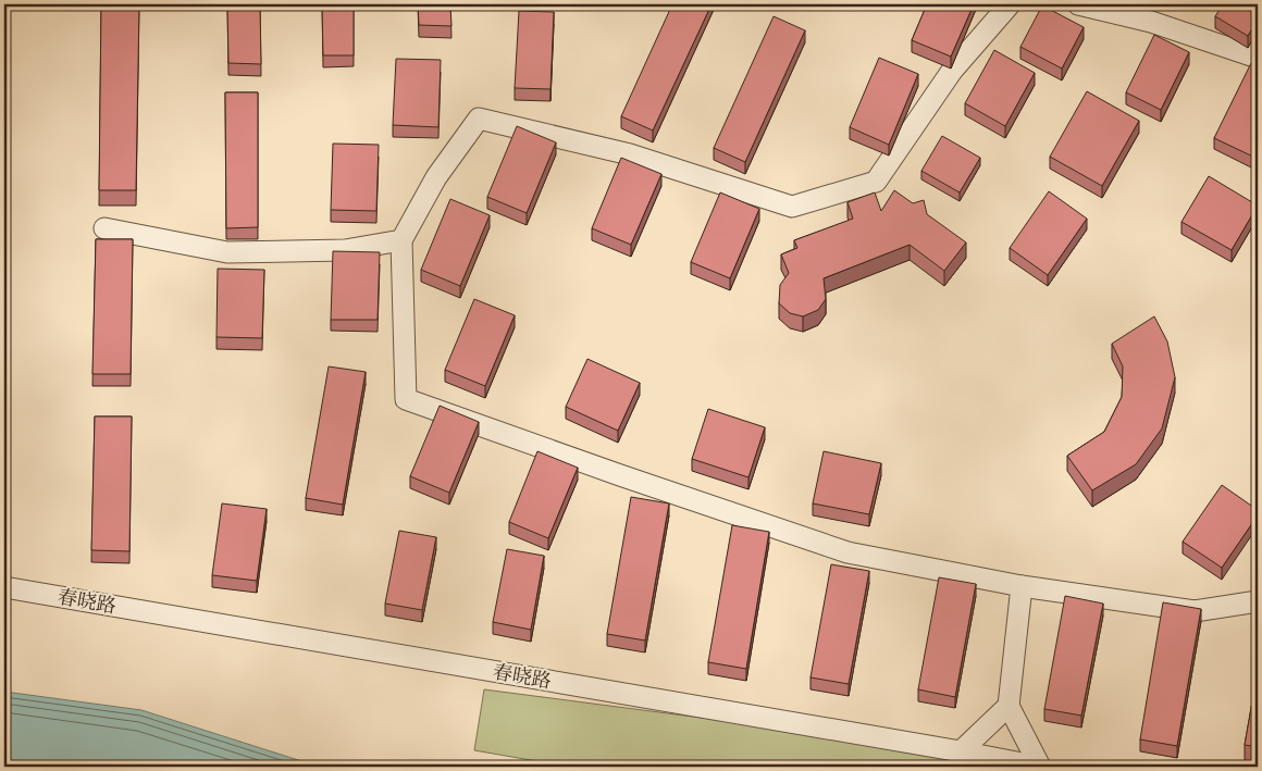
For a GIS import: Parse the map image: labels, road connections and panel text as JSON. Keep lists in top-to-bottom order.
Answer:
{
  "streets": {
    "street": ["春晓路"]
  }
}
